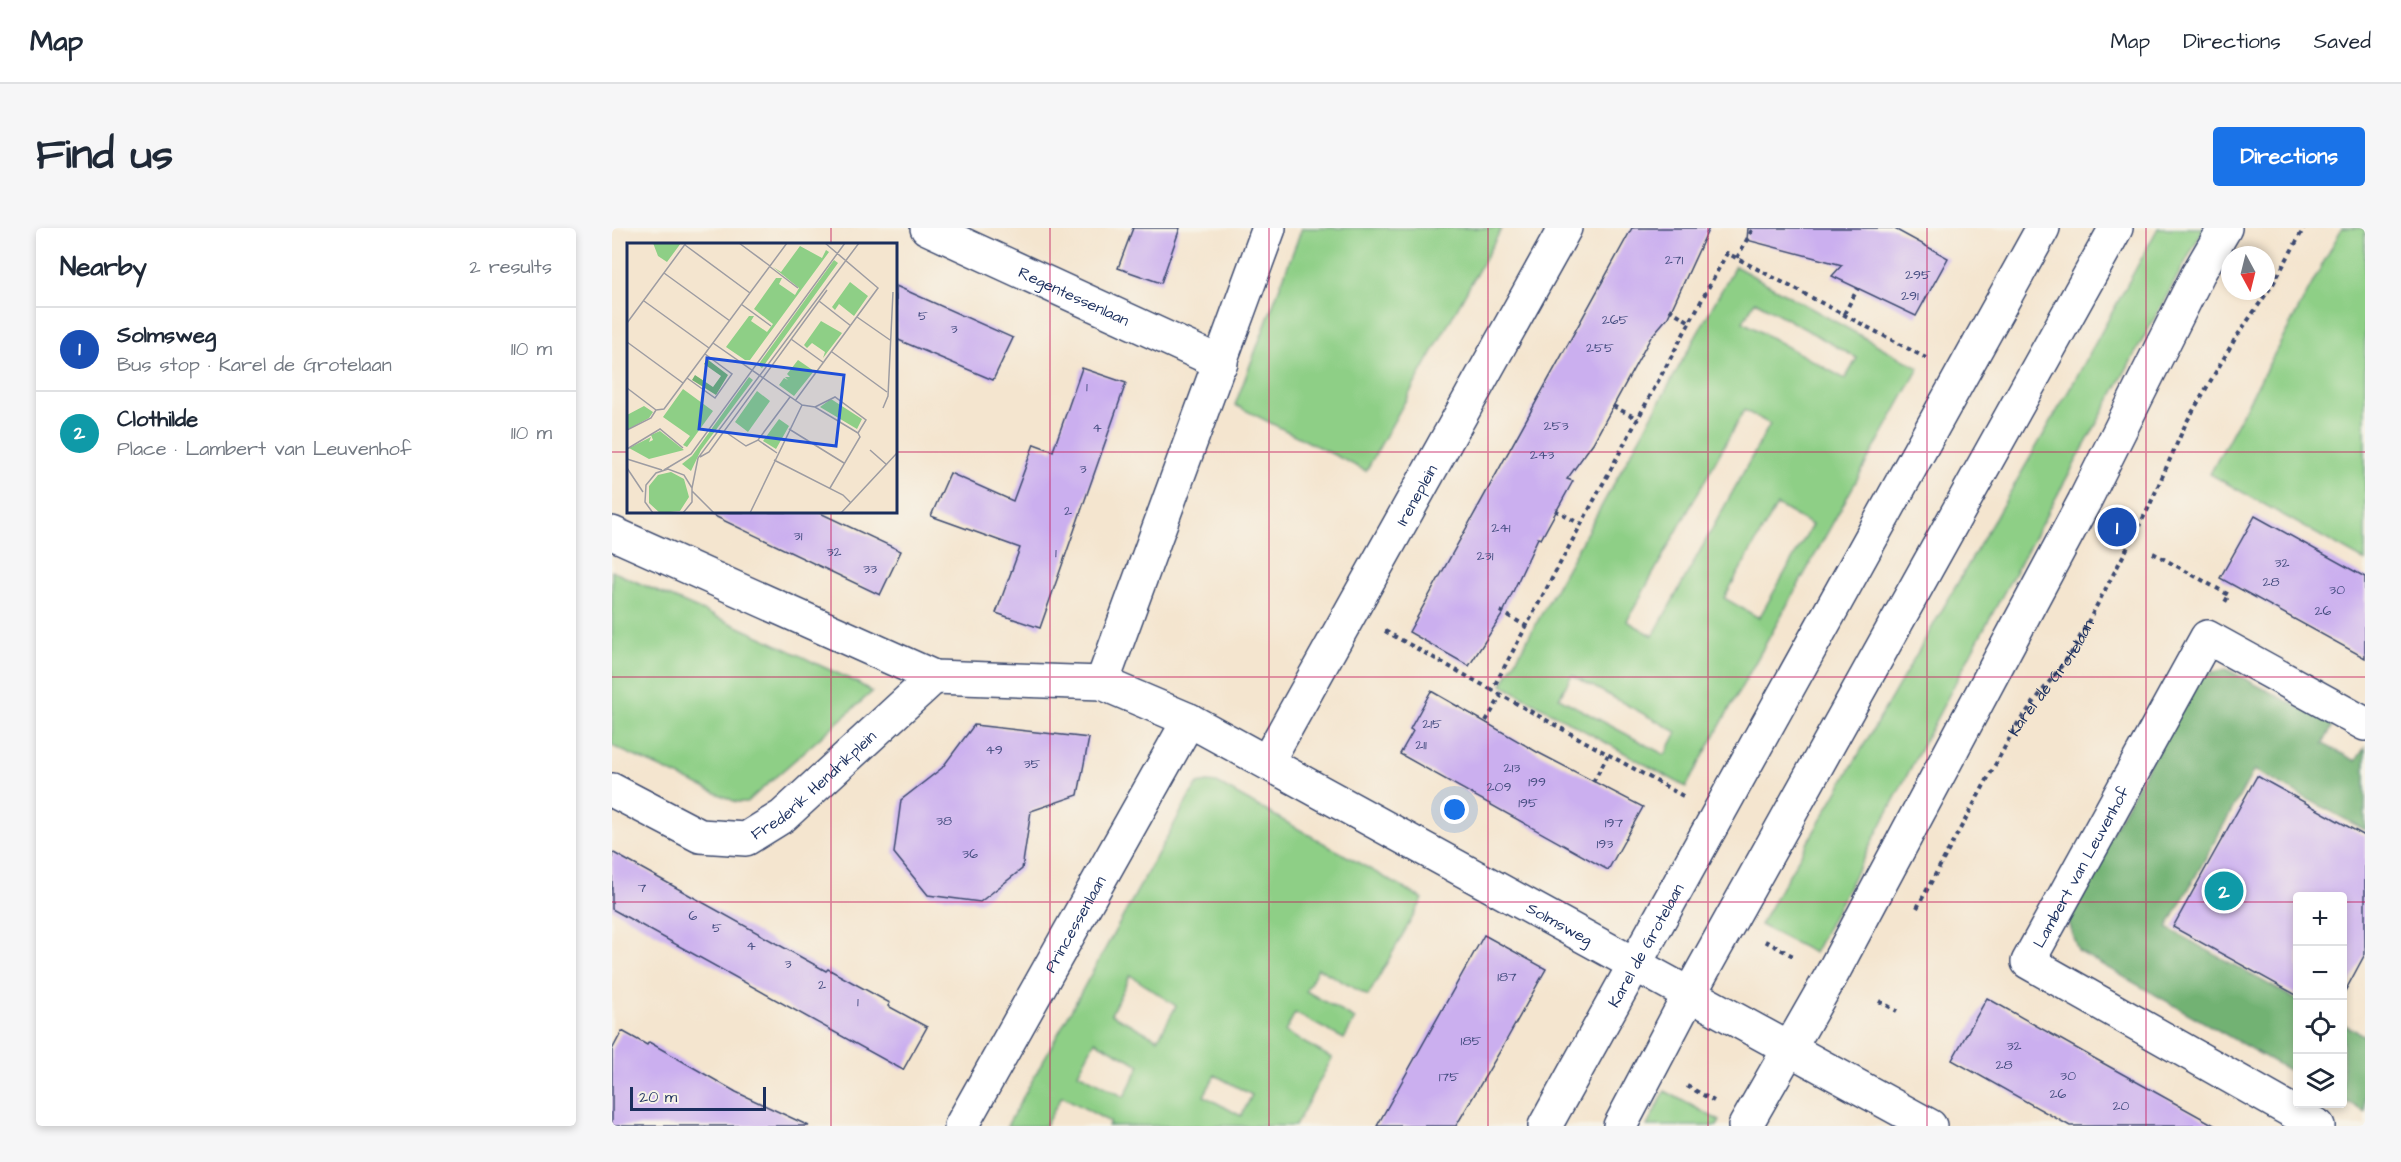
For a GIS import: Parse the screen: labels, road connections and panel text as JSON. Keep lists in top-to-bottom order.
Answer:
{
  "streets": {
    "street": [
      "Regentessenlaan",
      "Ireneplein",
      "Karel de Grotelaan",
      "Frederik Hendrikplein",
      "Lambert van Leuvenhof",
      "Princessenlaan",
      "Solmsweg"
    ]
  },
  "crossings": [
    ["Ireneplein", "Solmsweg"],
    ["Karel de Grotelaan", "Solmsweg"],
    ["Princessenlaan", "Solmsweg"]
  ],
  "house_numbers": [
    "271",
    "295",
    "291",
    "5",
    "265",
    "3",
    "255",
    "1",
    "253",
    "4",
    "243",
    "3",
    "2",
    "241",
    "31",
    "32",
    "1",
    "231",
    "32",
    "33",
    "28",
    "30",
    "26",
    "215",
    "211",
    "49",
    "35",
    "213",
    "199",
    "209",
    "195",
    "38",
    "197",
    "193",
    "36",
    "7",
    "6",
    "5",
    "4",
    "3",
    "187",
    "2",
    "1",
    "185",
    "32",
    "28",
    "30",
    "175",
    "26",
    "20"
  ],
  "scale_bar": "20 m",
  "north": "bottom",
  "page": {
    "header": "Map",
    "nav": ["Map", "Directions", "Saved"],
    "title": "Find us",
    "buttons": "Directions",
    "heading": ["Nearby", "2 results"],
    "list": [
      {
        "mark": "1",
        "name": "Solmsweg",
        "note": "Bus stop · Karel de Grotelaan",
        "value": "110 m"
      },
      {
        "mark": "2",
        "name": "Clothilde",
        "note": "Place · Lambert van Leuvenhof",
        "value": "110 m"
      }
    ],
    "pins": ["1", "2"],
    "map_buttons": ["+", "−"],
    "scale": "20 m"
  }
}
